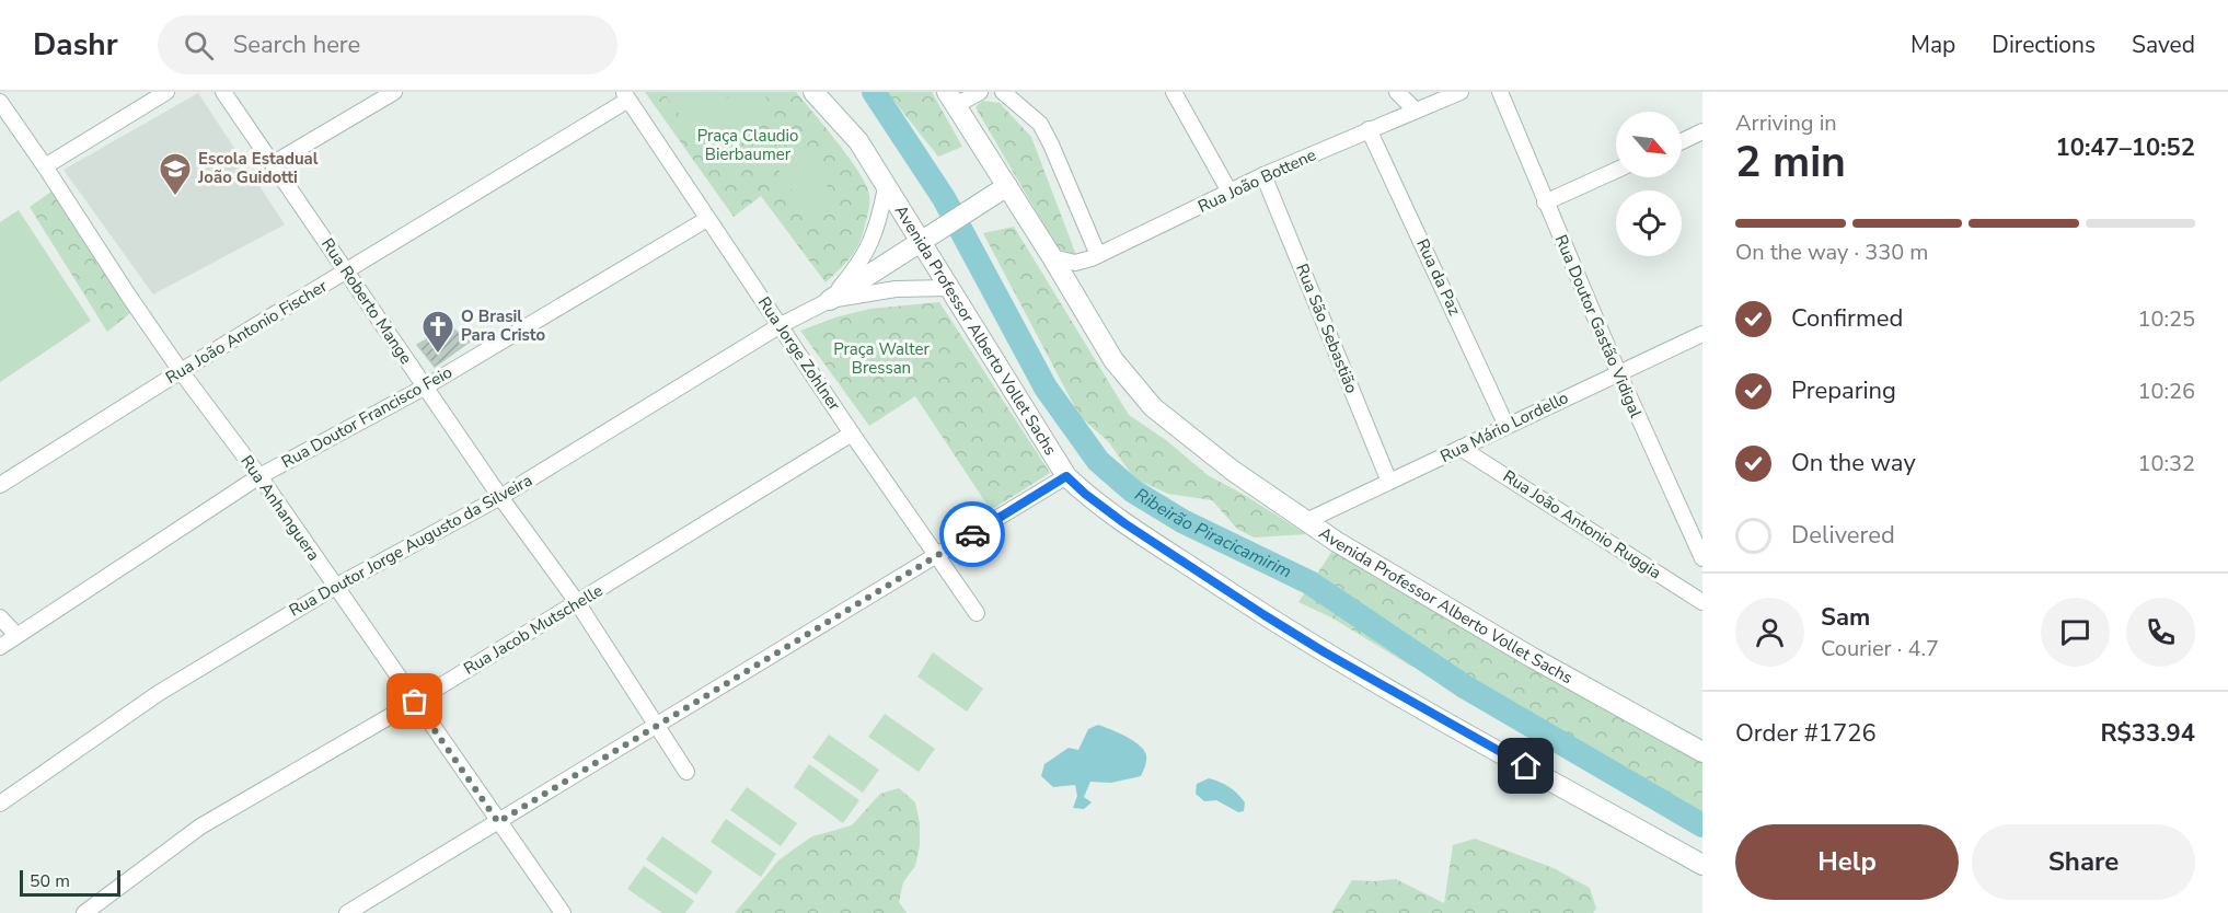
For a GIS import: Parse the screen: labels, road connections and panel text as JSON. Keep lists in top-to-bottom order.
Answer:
{
  "streets": {
    "main road": ["Avenida Professor Alberto Vollet Sachs"],
    "street": [
      "Rua João Bottene",
      "Rua da Paz",
      "Rua Roberto Mange",
      "Rua Doutor Gastão Vidigal",
      "Rua São Sebastião",
      "Rua João Antonio Fischer",
      "Rua Jorge Zohlner",
      "Rua Doutor Francisco Feio",
      "Rua Mário Lordello",
      "Rua Anhanguera",
      "Rua João Antonio Ruggia",
      "Rua Doutor Jorge Augusto da Silveira",
      "Rua Jacob Mutschelle"
    ]
  },
  "crossings": [
    ["Rua João Bottene", "Rua da Paz"],
    ["Rua João Bottene", "Rua São Sebastião"],
    ["Rua João Bottene", "Avenida Professor Alberto Vollet Sachs"],
    ["Rua da Paz", "Rua Mário Lordello"],
    ["Rua Roberto Mange", "Rua João Antonio Fischer"],
    ["Rua Roberto Mange", "Rua Doutor Francisco Feio"],
    ["Rua Roberto Mange", "Rua Doutor Jorge Augusto da Silveira"],
    ["Rua Roberto Mange", "Rua Jacob Mutschelle"],
    ["Rua Doutor Gastão Vidigal", "Rua Mário Lordello"],
    ["Rua São Sebastião", "Rua Mário Lordello"],
    ["Avenida Professor Alberto Vollet Sachs", "Rua Mário Lordello"],
    ["Avenida Professor Alberto Vollet Sachs", "Rua Doutor Jorge Augusto da Silveira"],
    ["Rua João Antonio Fischer", "Rua Jorge Zohlner"],
    ["Rua João Antonio Fischer", "Rua Anhanguera"],
    ["Rua Jorge Zohlner", "Rua Doutor Francisco Feio"],
    ["Rua Jorge Zohlner", "Rua Doutor Jorge Augusto da Silveira"],
    ["Rua Jorge Zohlner", "Rua Jacob Mutschelle"],
    ["Rua Doutor Francisco Feio", "Rua Anhanguera"],
    ["Rua Mário Lordello", "Rua João Antonio Ruggia"],
    ["Rua Anhanguera", "Rua Doutor Jorge Augusto da Silveira"],
    ["Rua Anhanguera", "Rua Jacob Mutschelle"]
  ],
  "water": ["Ribeirão Piracicamirim"],
  "parks": ["Praça Claudio Bierbaumer", "Praça Walter Bressan"],
  "places": {
    "school or university": ["Escola Estadual João Guidotti"],
    "church": ["O Brasil Para Cristo"]
  },
  "scale_bar": "50 m",
  "north": "bottom right",
  "page": {
    "header": "Dashr",
    "search": "Search here",
    "nav": ["Map", "Directions", "Saved"],
    "heading": ["2 min", "Arriving in", "10:47–10:52"],
    "panel": [
      "Sam",
      "Courier · 4.7",
      "Order #1726",
      "R$33.94"
    ],
    "bar": "On the way · 330 m",
    "list": [
      ["Confirmed", "10:25"],
      ["Preparing", "10:26"],
      ["On the way", "10:32"],
      "Delivered"
    ],
    "buttons": ["Help", "Share"],
    "scale": "50 m"
  }
}
